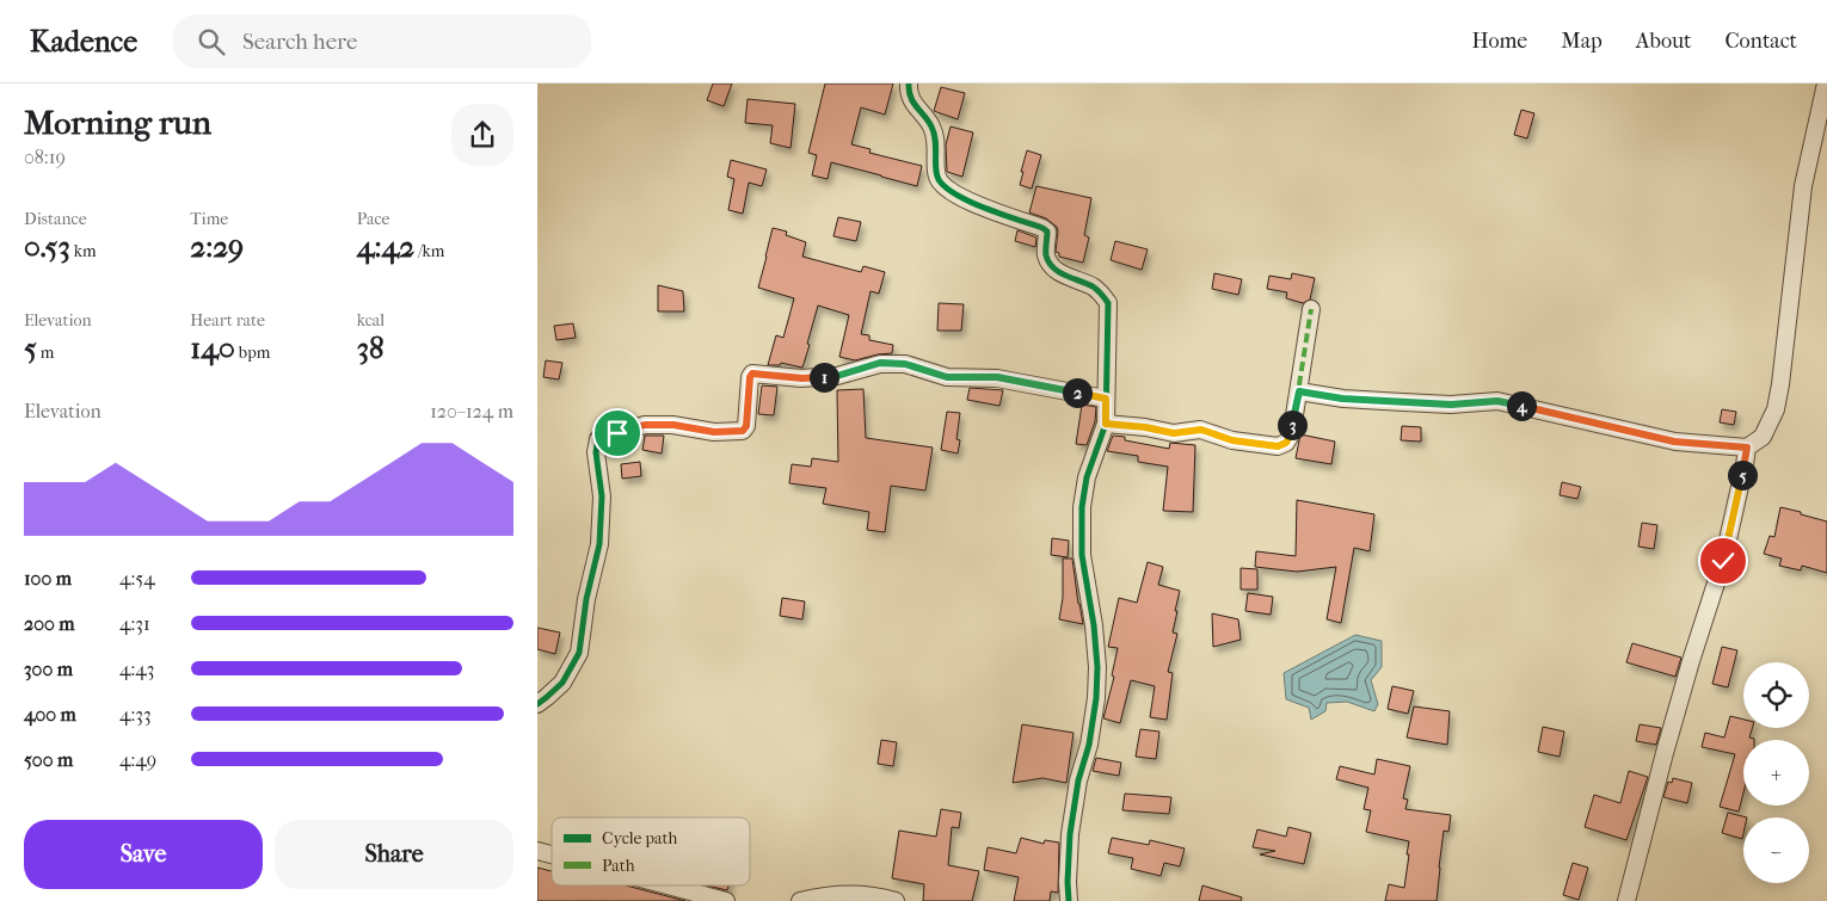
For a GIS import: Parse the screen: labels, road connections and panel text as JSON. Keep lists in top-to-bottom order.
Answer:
{
  "legend": ["Cycle path", "Path"],
  "page": {
    "header": "Kadence",
    "search": "Search here",
    "nav": [
      "Home",
      "Map",
      "About",
      "Contact"
    ],
    "heading": ["Morning run", "08:19"],
    "stats": [
      ["Distance", "0.53 km"],
      ["Time", "2:29"],
      ["Pace", "4:42 /km"],
      ["Elevation", "5 m"],
      ["Heart rate", "140 bpm"],
      ["kcal", "38"]
    ],
    "pins": [
      "1",
      "2",
      "4",
      "3",
      "5"
    ],
    "chart": ["Elevation", "120–124 m"],
    "list": [
      {
        "name": "100 m",
        "note": "4:54"
      },
      {
        "name": "200 m",
        "note": "4:31"
      },
      {
        "name": "300 m",
        "note": "4:43"
      },
      {
        "name": "400 m",
        "note": "4:33"
      },
      {
        "name": "500 m",
        "note": "4:49"
      }
    ],
    "map_buttons": ["+", "−"],
    "buttons": ["Save", "Share"]
  }
}
